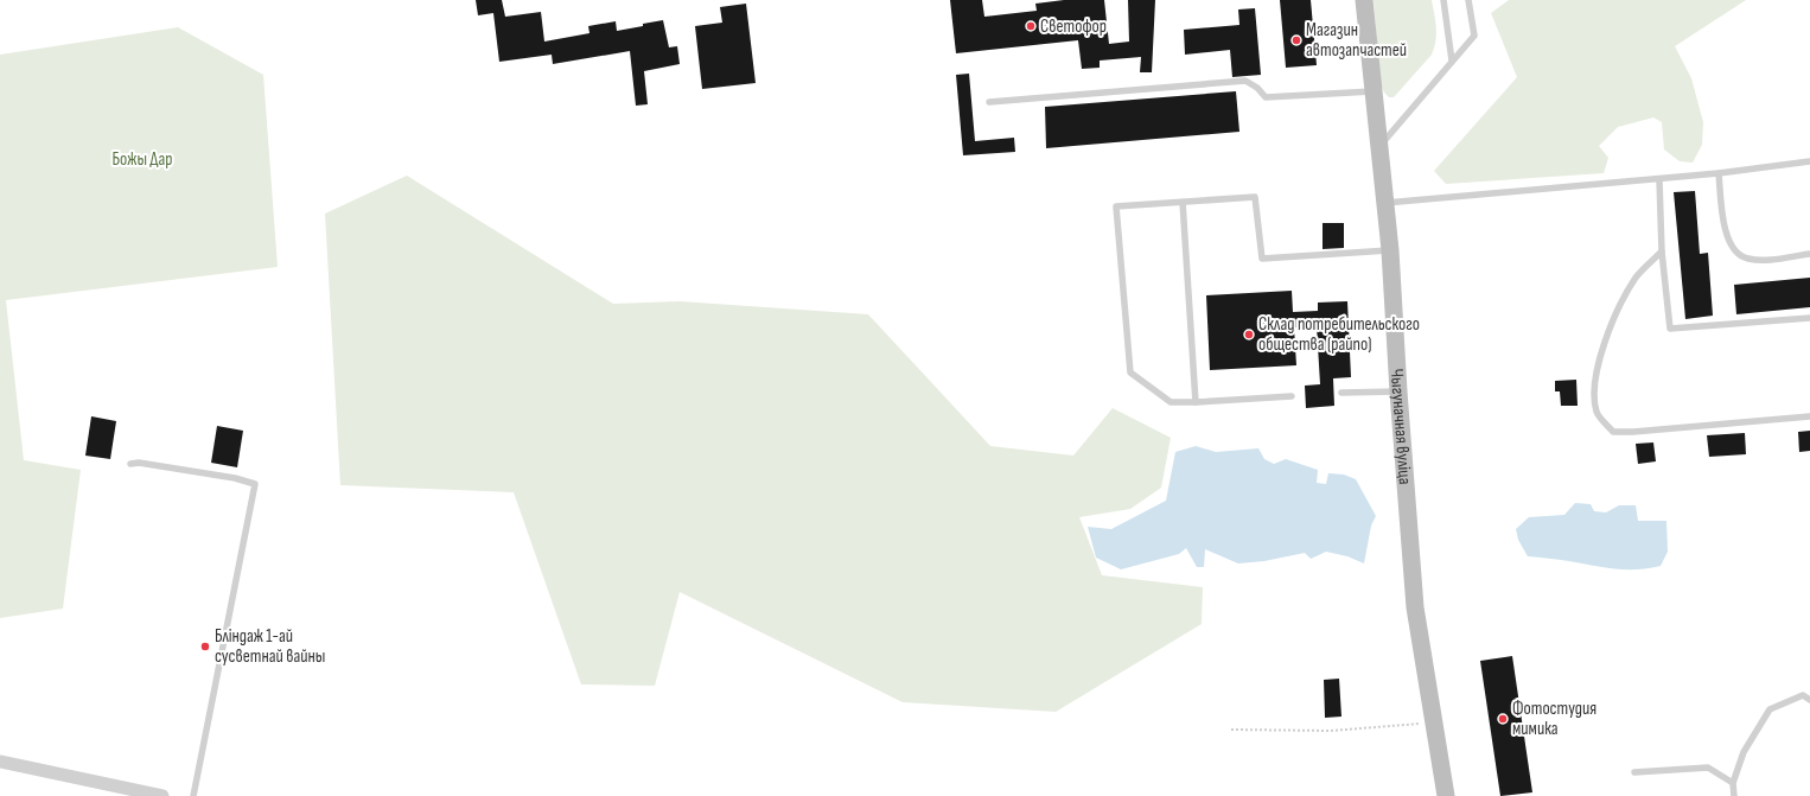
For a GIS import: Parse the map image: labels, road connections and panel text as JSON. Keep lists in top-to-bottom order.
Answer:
{
  "streets": {
    "street": ["Чыгуначная вуліца"]
  },
  "parks": ["Божы Дар"],
  "places": [
    "Светофор",
    "Магазин автозапчастей",
    "Склад потребительского общества (райпо)",
    "Бліндаж 1-ай сусветнай вайны",
    "Фотостудия мимика"
  ]
}
